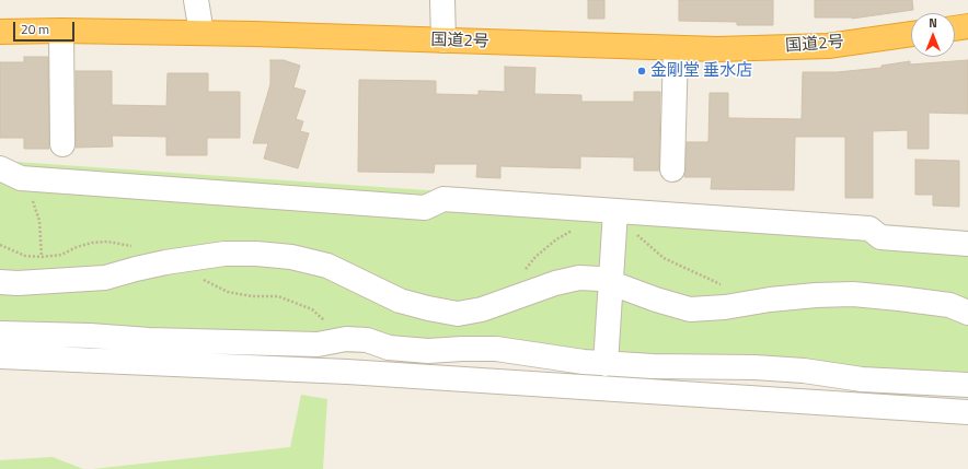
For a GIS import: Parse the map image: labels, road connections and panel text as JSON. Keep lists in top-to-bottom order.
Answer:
{
  "streets": {
    "highway": ["国道2号"]
  },
  "places": ["金剛堂 垂水店"],
  "scale_bar": "20 m",
  "north": "top"
}
